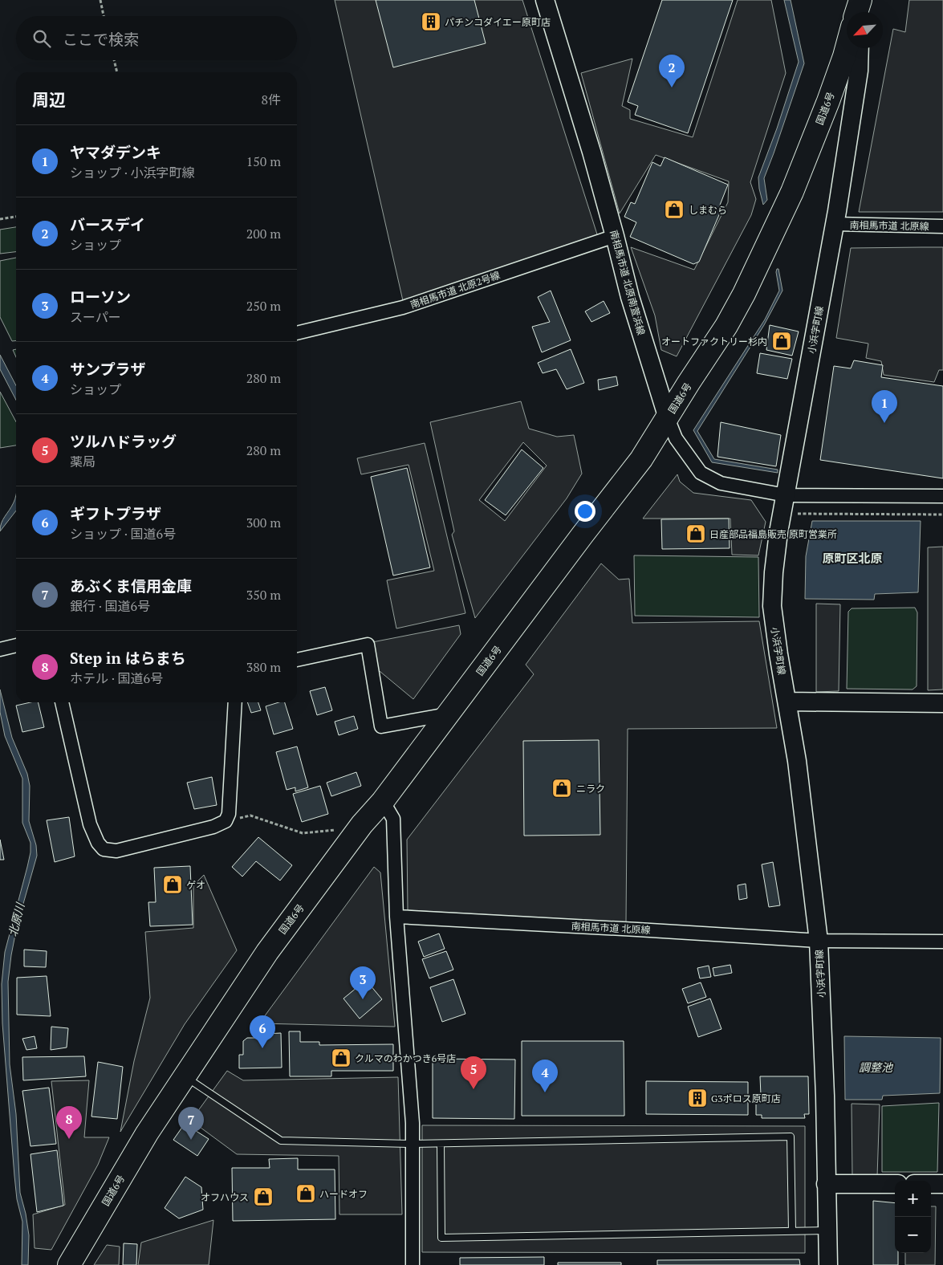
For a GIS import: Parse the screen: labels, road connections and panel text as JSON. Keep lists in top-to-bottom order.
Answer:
{
  "streets": {
    "highway": ["国道6号"],
    "main road": ["南相馬市道 北原南萱浜線", "小浜字町線"],
    "street": ["南相馬市道 北原線", "南相馬市道 北原2号線"]
  },
  "crossings": [
    ["国道6号", "南相馬市道 北原南萱浜線"],
    ["南相馬市道 北原線", "小浜字町線"],
    ["南相馬市道 北原南萱浜線", "南相馬市道 北原2号線"],
    ["南相馬市道 北原南萱浜線", "小浜字町線"]
  ],
  "districts": ["原町区北原"],
  "water": ["北原川", "調整池"],
  "places": {
    "building": ["パチンコダイエー原町店", "G3ポロス原町店"],
    "shop": [
      "しまむら",
      "オートファクトリー杉内",
      "日産部品福島販売 原町営業所",
      "ニラク",
      "ゲオ",
      "クルマのわかつき6号店",
      "ハードオフ",
      "オフハウス"
    ]
  },
  "north": "bottom left",
  "page": {
    "search": "ここで検索",
    "pins": [
      "2",
      "1",
      "3",
      "6",
      "5",
      "4",
      "8",
      "7"
    ],
    "heading": ["周辺", "8件"],
    "list": [
      {
        "mark": "1",
        "name": "ヤマダデンキ",
        "note": "ショップ · 小浜字町線",
        "value": "150 m"
      },
      {
        "mark": "2",
        "name": "バースデイ",
        "note": "ショップ",
        "value": "200 m"
      },
      {
        "mark": "3",
        "name": "ローソン",
        "note": "スーパー",
        "value": "250 m"
      },
      {
        "mark": "4",
        "name": "サンプラザ",
        "note": "ショップ",
        "value": "280 m"
      },
      {
        "mark": "5",
        "name": "ツルハドラッグ",
        "note": "薬局",
        "value": "280 m"
      },
      {
        "mark": "6",
        "name": "ギフトプラザ",
        "note": "ショップ · 国道6号",
        "value": "300 m"
      },
      {
        "mark": "7",
        "name": "あぶくま信用金庫",
        "note": "銀行 · 国道6号",
        "value": "350 m"
      },
      {
        "mark": "8",
        "name": "Step in はらまち",
        "note": "ホテル · 国道6号",
        "value": "380 m"
      }
    ],
    "map_buttons": ["+", "−"]
  }
}
